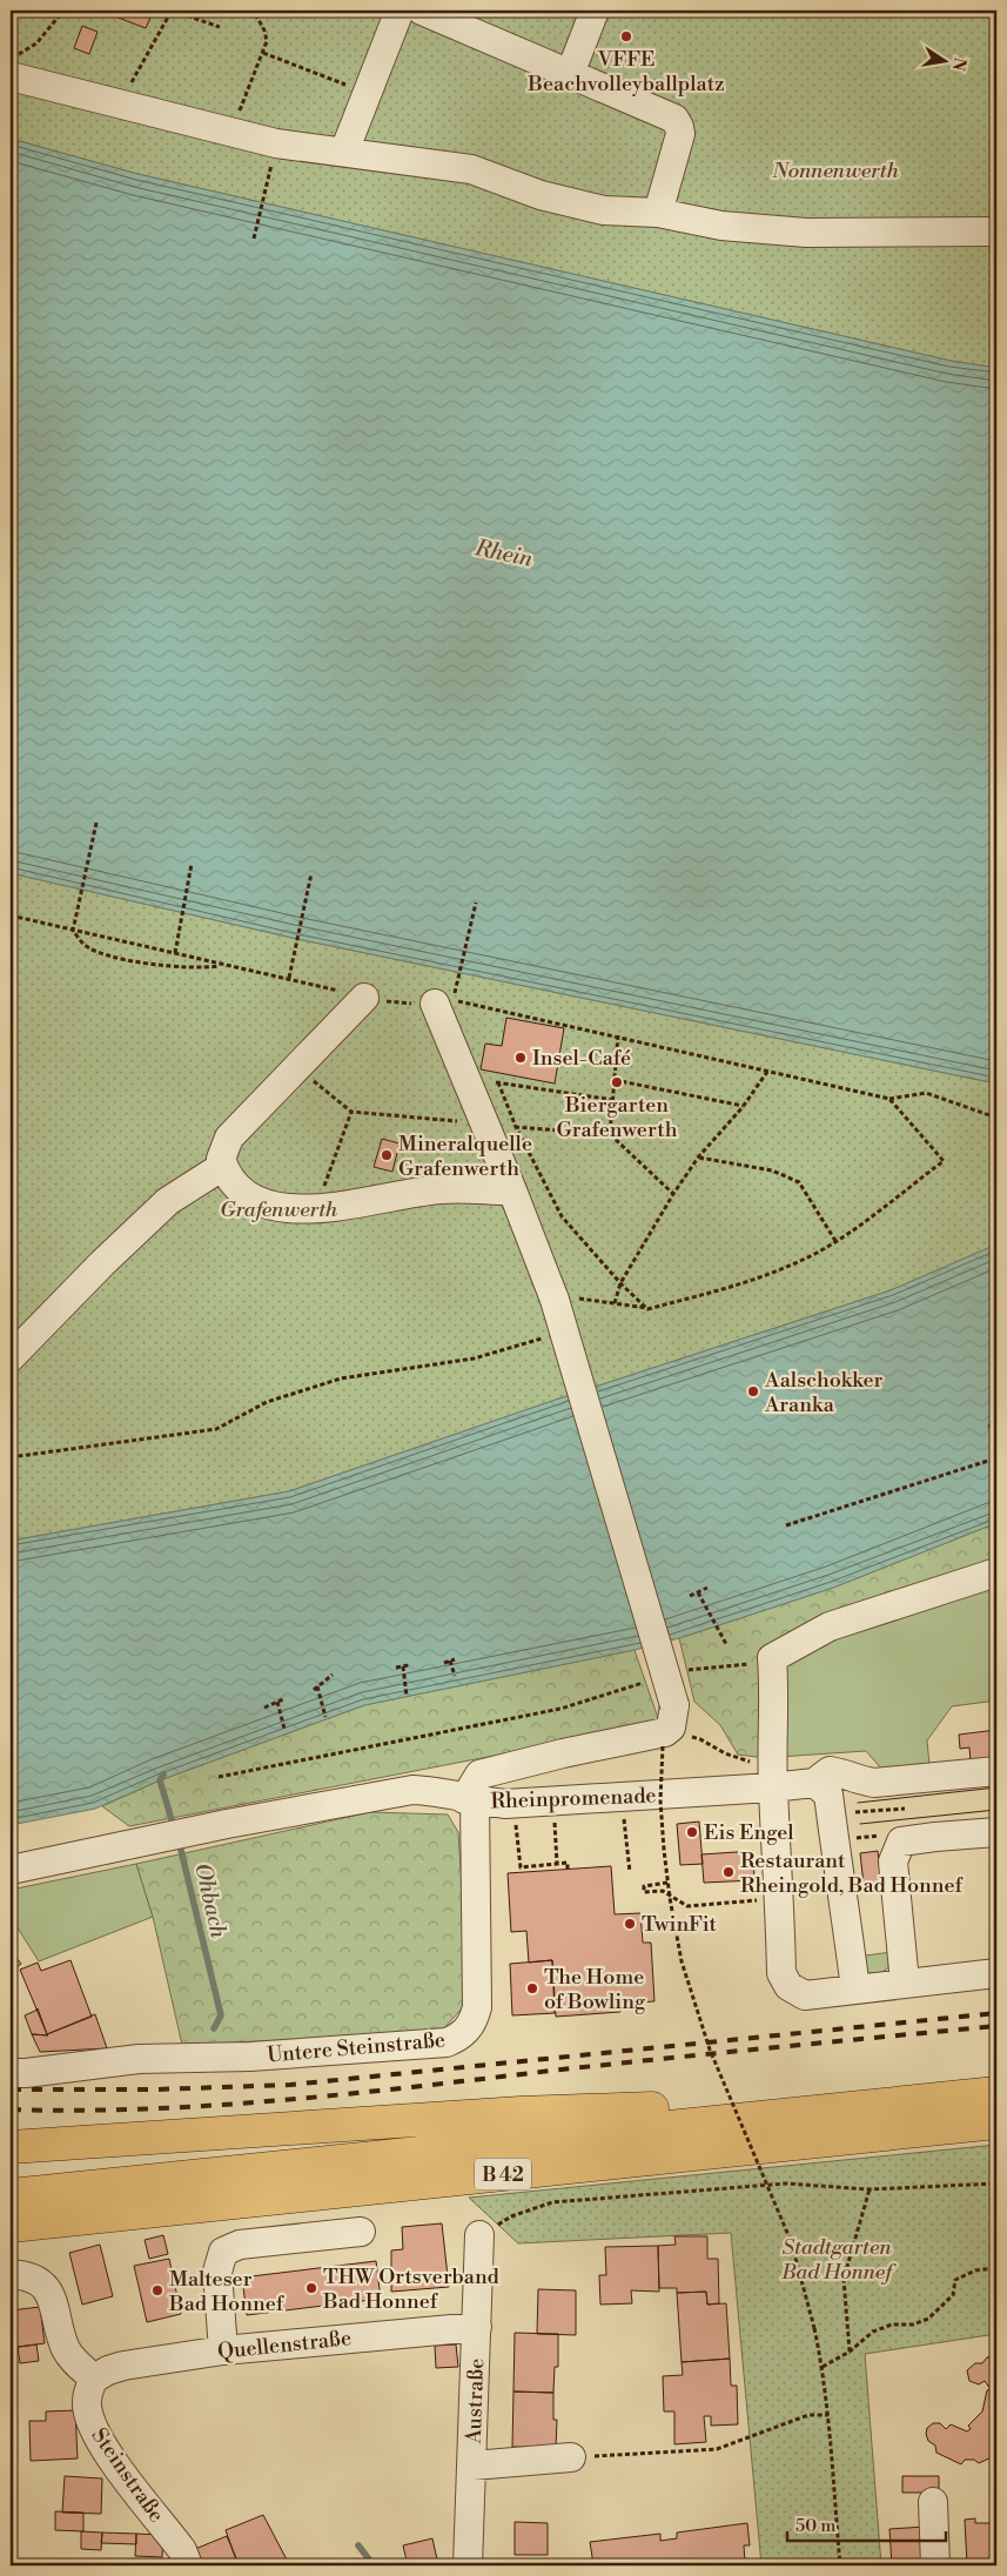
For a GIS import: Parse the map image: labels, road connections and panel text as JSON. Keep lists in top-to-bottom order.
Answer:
{
  "streets": {
    "highway": ["B 42"],
    "street": [
      "Rheinpromenade",
      "Untere Steinstraße",
      "Quellenstraße",
      "Austraße",
      "Steinstraße"
    ]
  },
  "crossings": [
    ["Rheinpromenade", "Untere Steinstraße"],
    ["Quellenstraße", "Austraße"],
    ["Quellenstraße", "Steinstraße"]
  ],
  "water": ["Rhein", "Ohbach"],
  "parks": ["Nonnenwerth", "Grafenwerth", "Stadtgarten Bad Honnef"],
  "places": [
    "VFFE Beachvolleyballplatz",
    "Insel-Café",
    "Biergarten Grafenwerth",
    "Mineralquelle Grafenwerth",
    "Aalschokker Aranka",
    "Eis Engel",
    "Restaurant Rheingold, Bad Honnef",
    "TwinFit",
    "The Home of Bowling",
    "THW Ortsverband Bad Honnef",
    "Malteser Bad Honnef"
  ],
  "scale_bar": "50 m",
  "north": "right"
}
